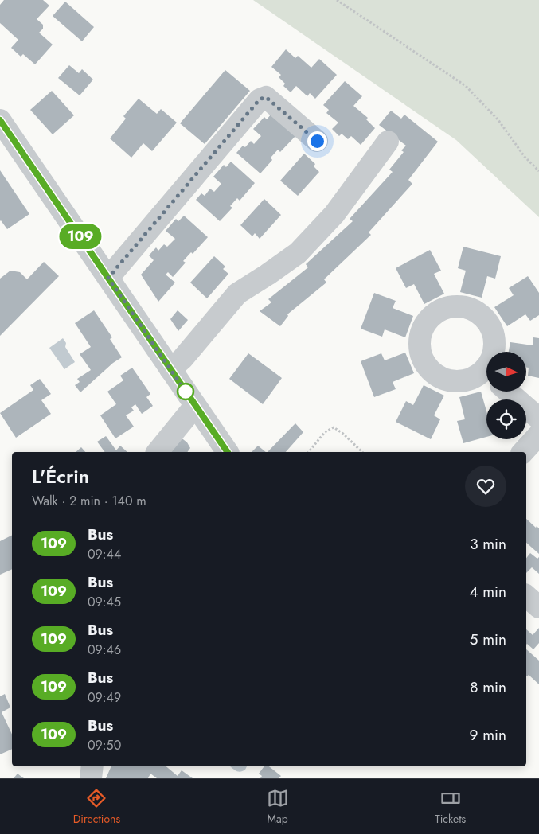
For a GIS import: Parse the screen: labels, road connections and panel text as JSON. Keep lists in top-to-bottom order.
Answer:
{
  "lines": ["bus line 109"],
  "north": "right",
  "page": {
    "on_map": "109",
    "heading": ["L'Écrin", "Walk · 2 min · 140 m"],
    "list": [
      {
        "mark": "109",
        "name": "Bus",
        "note": "09:44",
        "value": "3 min"
      },
      {
        "mark": "109",
        "name": "Bus",
        "note": "09:45",
        "value": "4 min"
      },
      {
        "mark": "109",
        "name": "Bus",
        "note": "09:46",
        "value": "5 min"
      },
      {
        "mark": "109",
        "name": "Bus",
        "note": "09:49",
        "value": "8 min"
      },
      {
        "mark": "109",
        "name": "Bus",
        "note": "09:50",
        "value": "9 min"
      }
    ],
    "tabs": ["Directions", "Map", "Tickets"]
  }
}
